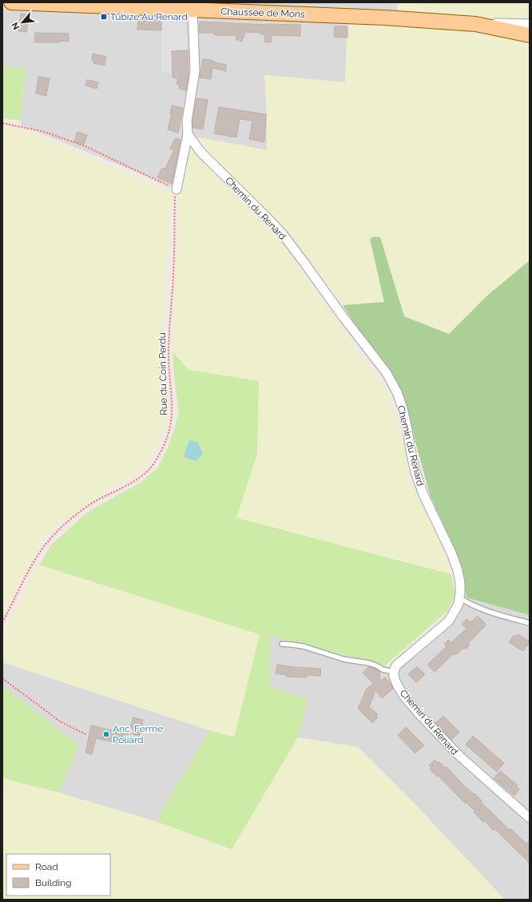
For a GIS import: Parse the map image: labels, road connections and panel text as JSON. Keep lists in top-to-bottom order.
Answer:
{
  "streets": {
    "main road": ["Chaussée de Mons"],
    "street": ["Chemin du Renard"],
    "path": ["Rue du Coin Perdu"]
  },
  "places": {
    "transit": ["Tubize Au Renard"],
    "other": ["Anc. Ferme Poliard"]
  },
  "legend": ["Road", "Building"],
  "north": "bottom left"
}
